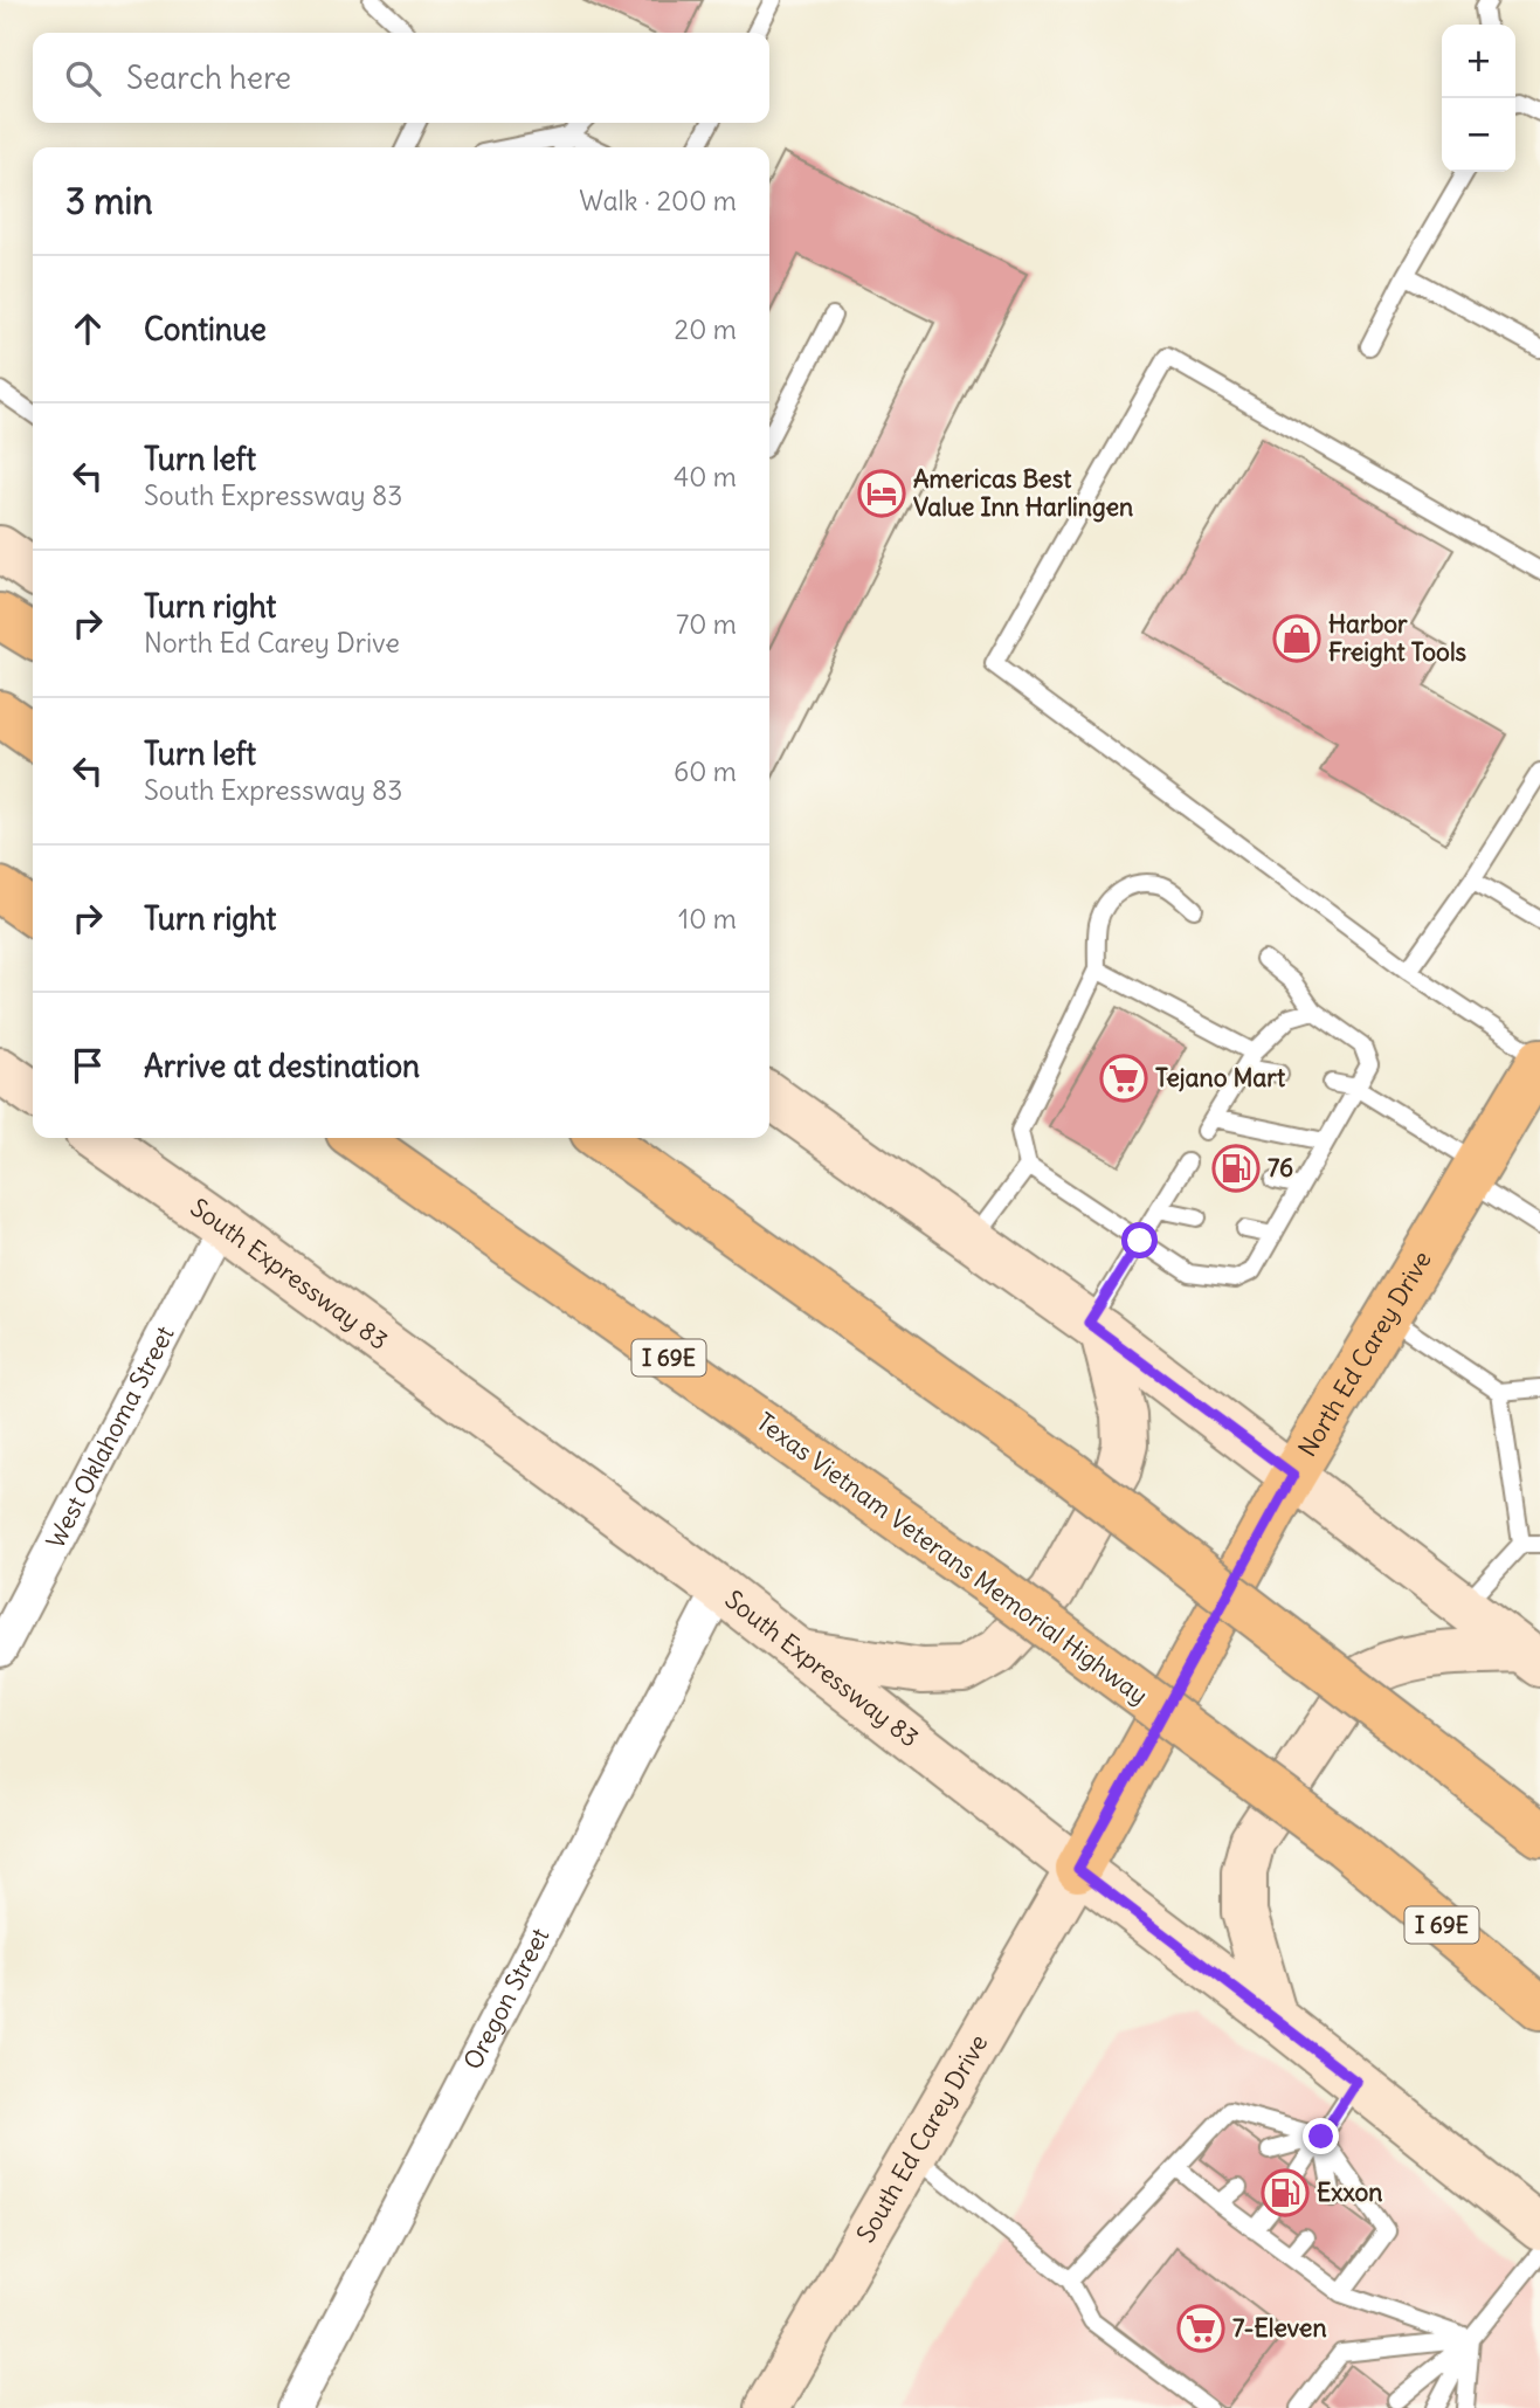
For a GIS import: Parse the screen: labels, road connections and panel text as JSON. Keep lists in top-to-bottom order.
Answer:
{
  "streets": {
    "main road": [
      "South Expressway 83",
      "North Ed Carey Drive",
      "I 69E",
      "Texas Vietnam Veterans Memorial Highway",
      "South Ed Carey Drive"
    ],
    "street": ["West Oklahoma Street", "Oregon Street"]
  },
  "crossings": [
    ["South Expressway 83", "North Ed Carey Drive"],
    ["South Expressway 83", "West Oklahoma Street"],
    ["South Expressway 83", "Oregon Street"],
    ["South Expressway 83", "South Ed Carey Drive"],
    ["North Ed Carey Drive", "South Ed Carey Drive"]
  ],
  "places": {
    "hotel": ["Americas Best Value Inn Harlingen"],
    "shop": ["Harbor Freight Tools"],
    "supermarket": ["Tejano Mart", "7-Eleven"],
    "fuel station": ["76", "Exxon"]
  },
  "page": {
    "map_buttons": ["+", "−"],
    "search": "Search here",
    "heading": ["3 min", "Walk · 200 m"],
    "list": [
      ["Continue", "20 m"],
      ["Turn left", "South Expressway 83", "40 m"],
      ["Turn right", "North Ed Carey Drive", "70 m"],
      ["Turn left", "South Expressway 83", "60 m"],
      ["Turn right", "10 m"],
      "Arrive at destination"
    ]
  }
}
